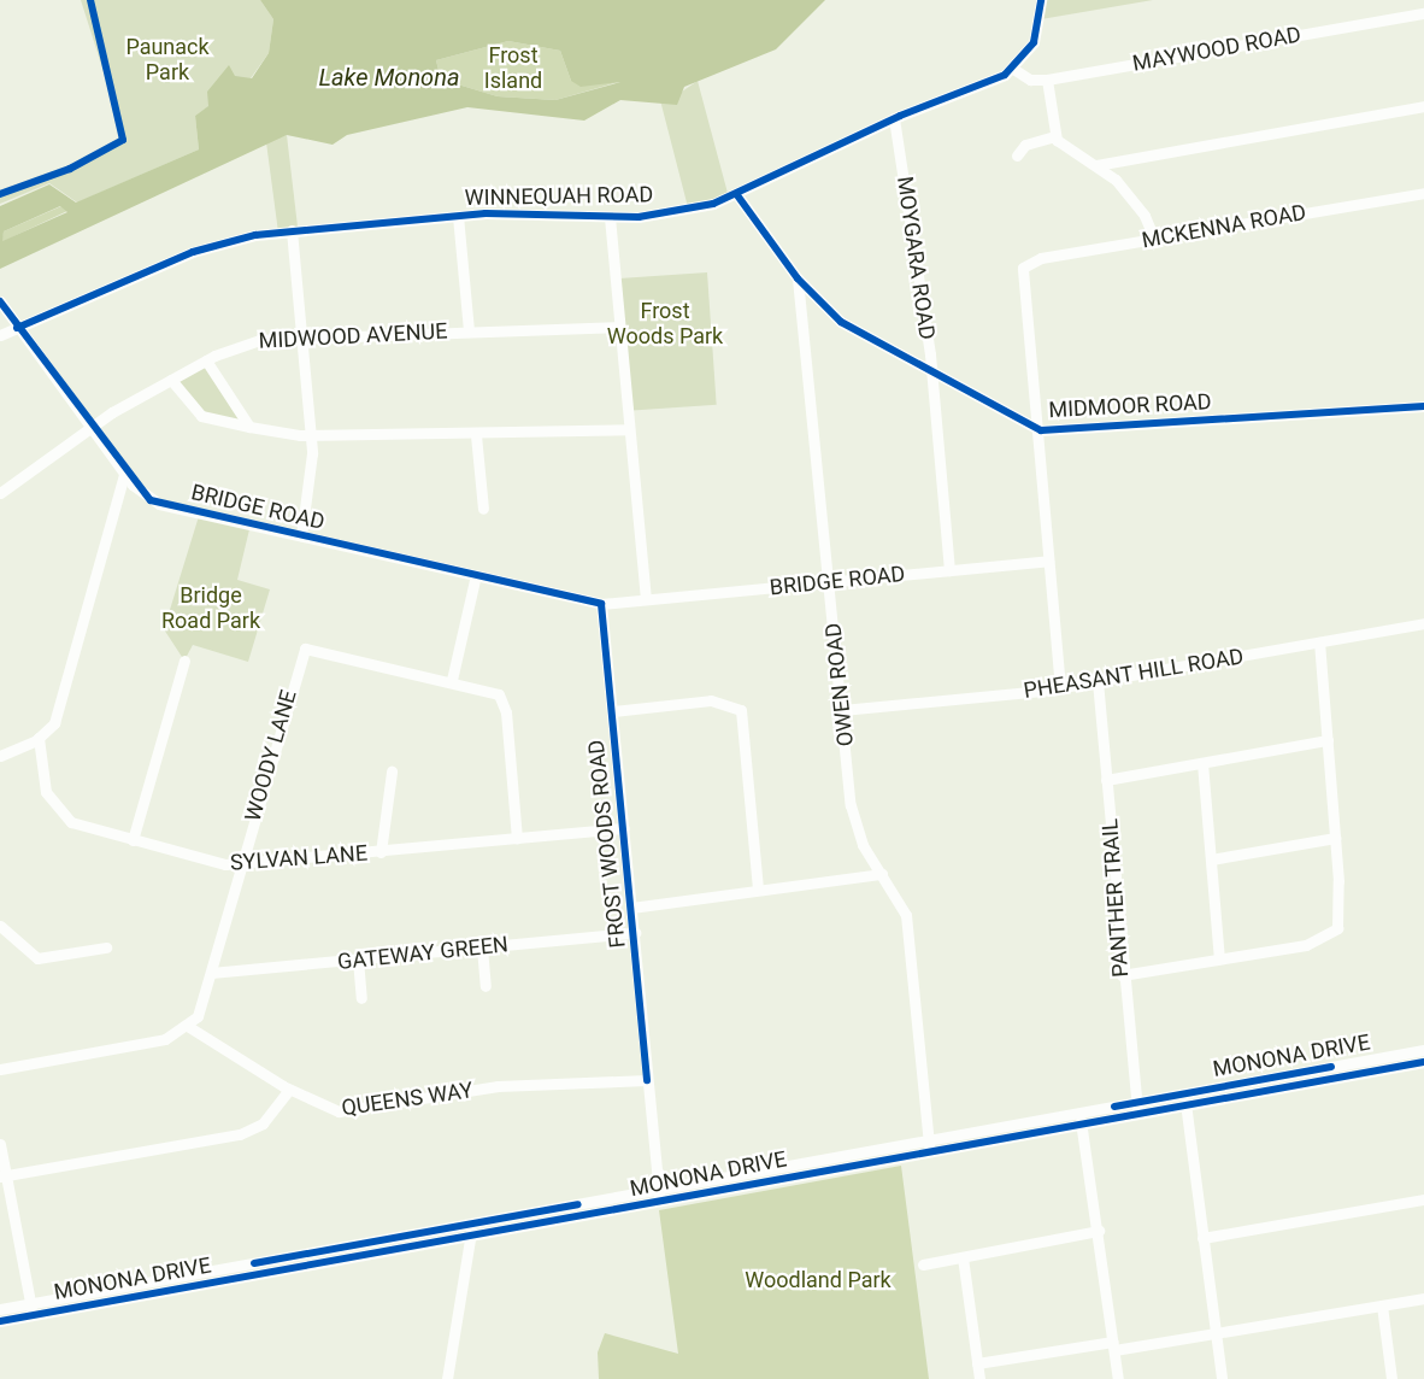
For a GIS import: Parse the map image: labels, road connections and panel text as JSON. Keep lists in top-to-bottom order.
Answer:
{
  "streets": {
    "street": [
      "MAYWOOD ROAD",
      "WINNEQUAH ROAD",
      "MCKENNA ROAD",
      "MOYGARA ROAD",
      "MIDWOOD AVENUE",
      "MIDMOOR ROAD",
      "BRIDGE ROAD",
      "PHEASANT HILL ROAD",
      "OWEN ROAD",
      "WOODY LANE",
      "FROST WOODS ROAD",
      "SYLVAN LANE",
      "PANTHER TRAIL",
      "GATEWAY GREEN",
      "MONONA DRIVE",
      "QUEENS WAY"
    ]
  },
  "crossings": [
    ["MAYWOOD ROAD", "WINNEQUAH ROAD"],
    ["WINNEQUAH ROAD", "MOYGARA ROAD"],
    ["WINNEQUAH ROAD", "BRIDGE ROAD"],
    ["WINNEQUAH ROAD", "OWEN ROAD"],
    ["MCKENNA ROAD", "MIDMOOR ROAD"],
    ["MOYGARA ROAD", "MIDMOOR ROAD"],
    ["MOYGARA ROAD", "BRIDGE ROAD"],
    ["MIDWOOD AVENUE", "BRIDGE ROAD"],
    ["MIDMOOR ROAD", "OWEN ROAD"],
    ["BRIDGE ROAD", "OWEN ROAD"],
    ["BRIDGE ROAD", "FROST WOODS ROAD"],
    ["PHEASANT HILL ROAD", "OWEN ROAD"],
    ["PHEASANT HILL ROAD", "PANTHER TRAIL"],
    ["OWEN ROAD", "MONONA DRIVE"],
    ["WOODY LANE", "SYLVAN LANE"],
    ["WOODY LANE", "GATEWAY GREEN"],
    ["WOODY LANE", "QUEENS WAY"],
    ["FROST WOODS ROAD", "SYLVAN LANE"],
    ["FROST WOODS ROAD", "GATEWAY GREEN"],
    ["FROST WOODS ROAD", "MONONA DRIVE"],
    ["FROST WOODS ROAD", "QUEENS WAY"],
    ["PANTHER TRAIL", "MONONA DRIVE"]
  ],
  "water": ["Lake Monona"],
  "parks": [
    "Paunack Park",
    "Frost Island",
    "Frost Woods Park",
    "Bridge Road Park",
    "Woodland Park"
  ]
}
